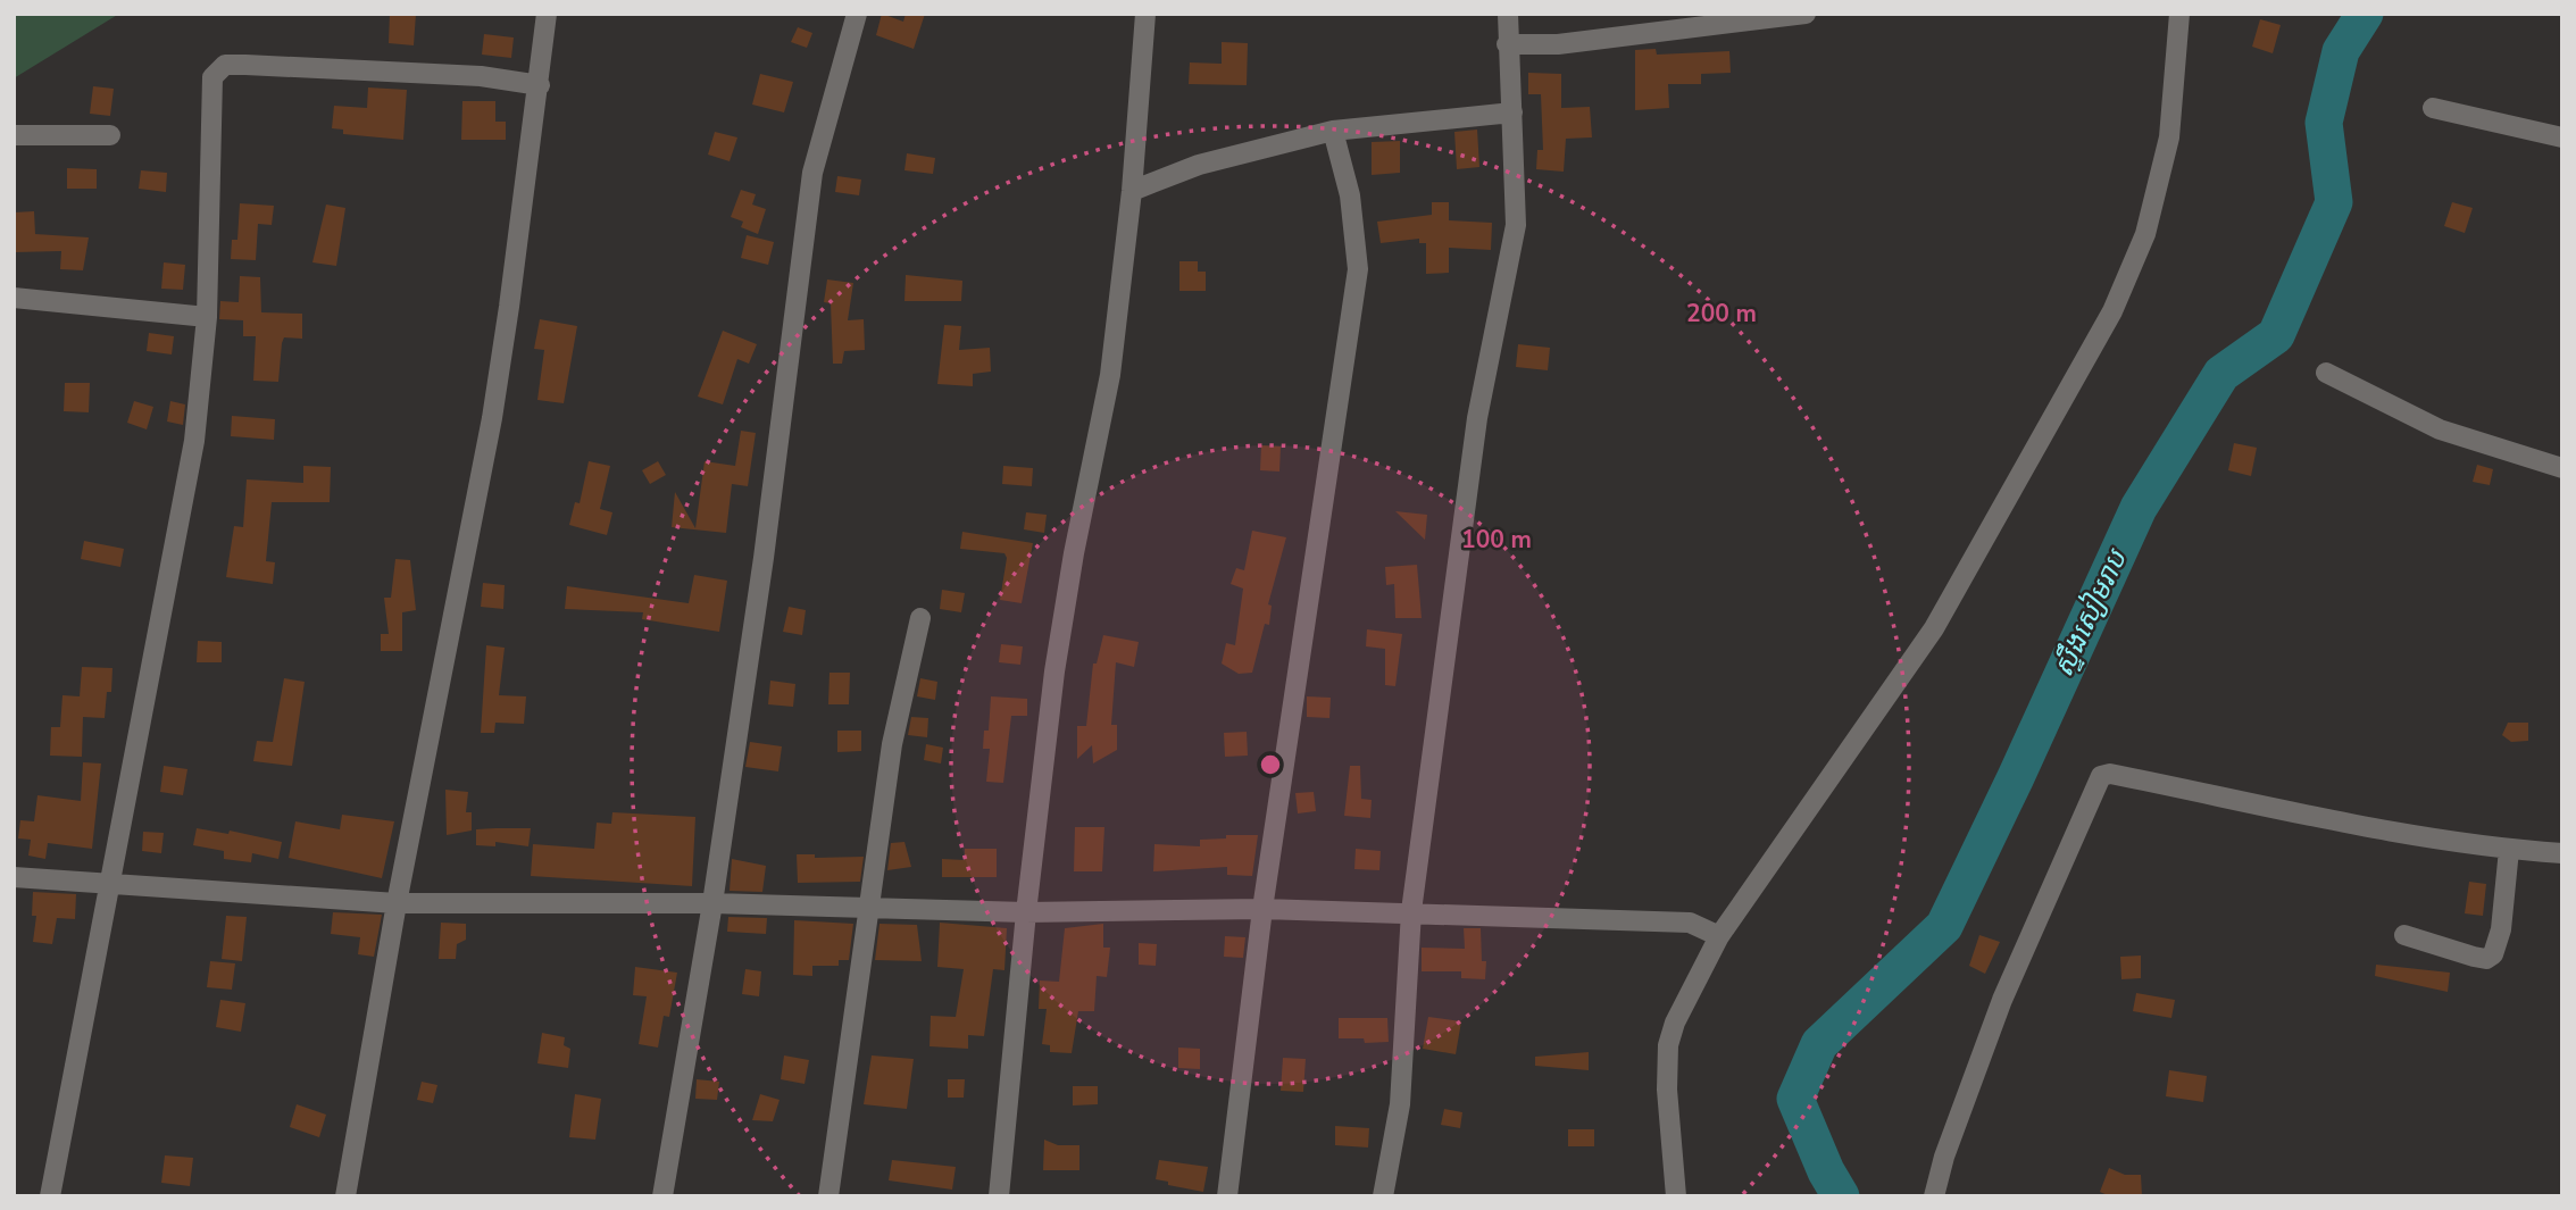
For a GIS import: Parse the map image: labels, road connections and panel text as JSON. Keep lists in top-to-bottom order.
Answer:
{
  "water": ["ស្ទឹងសៀមរាប"],
  "rings": ["200 m", "100 m"]
}
